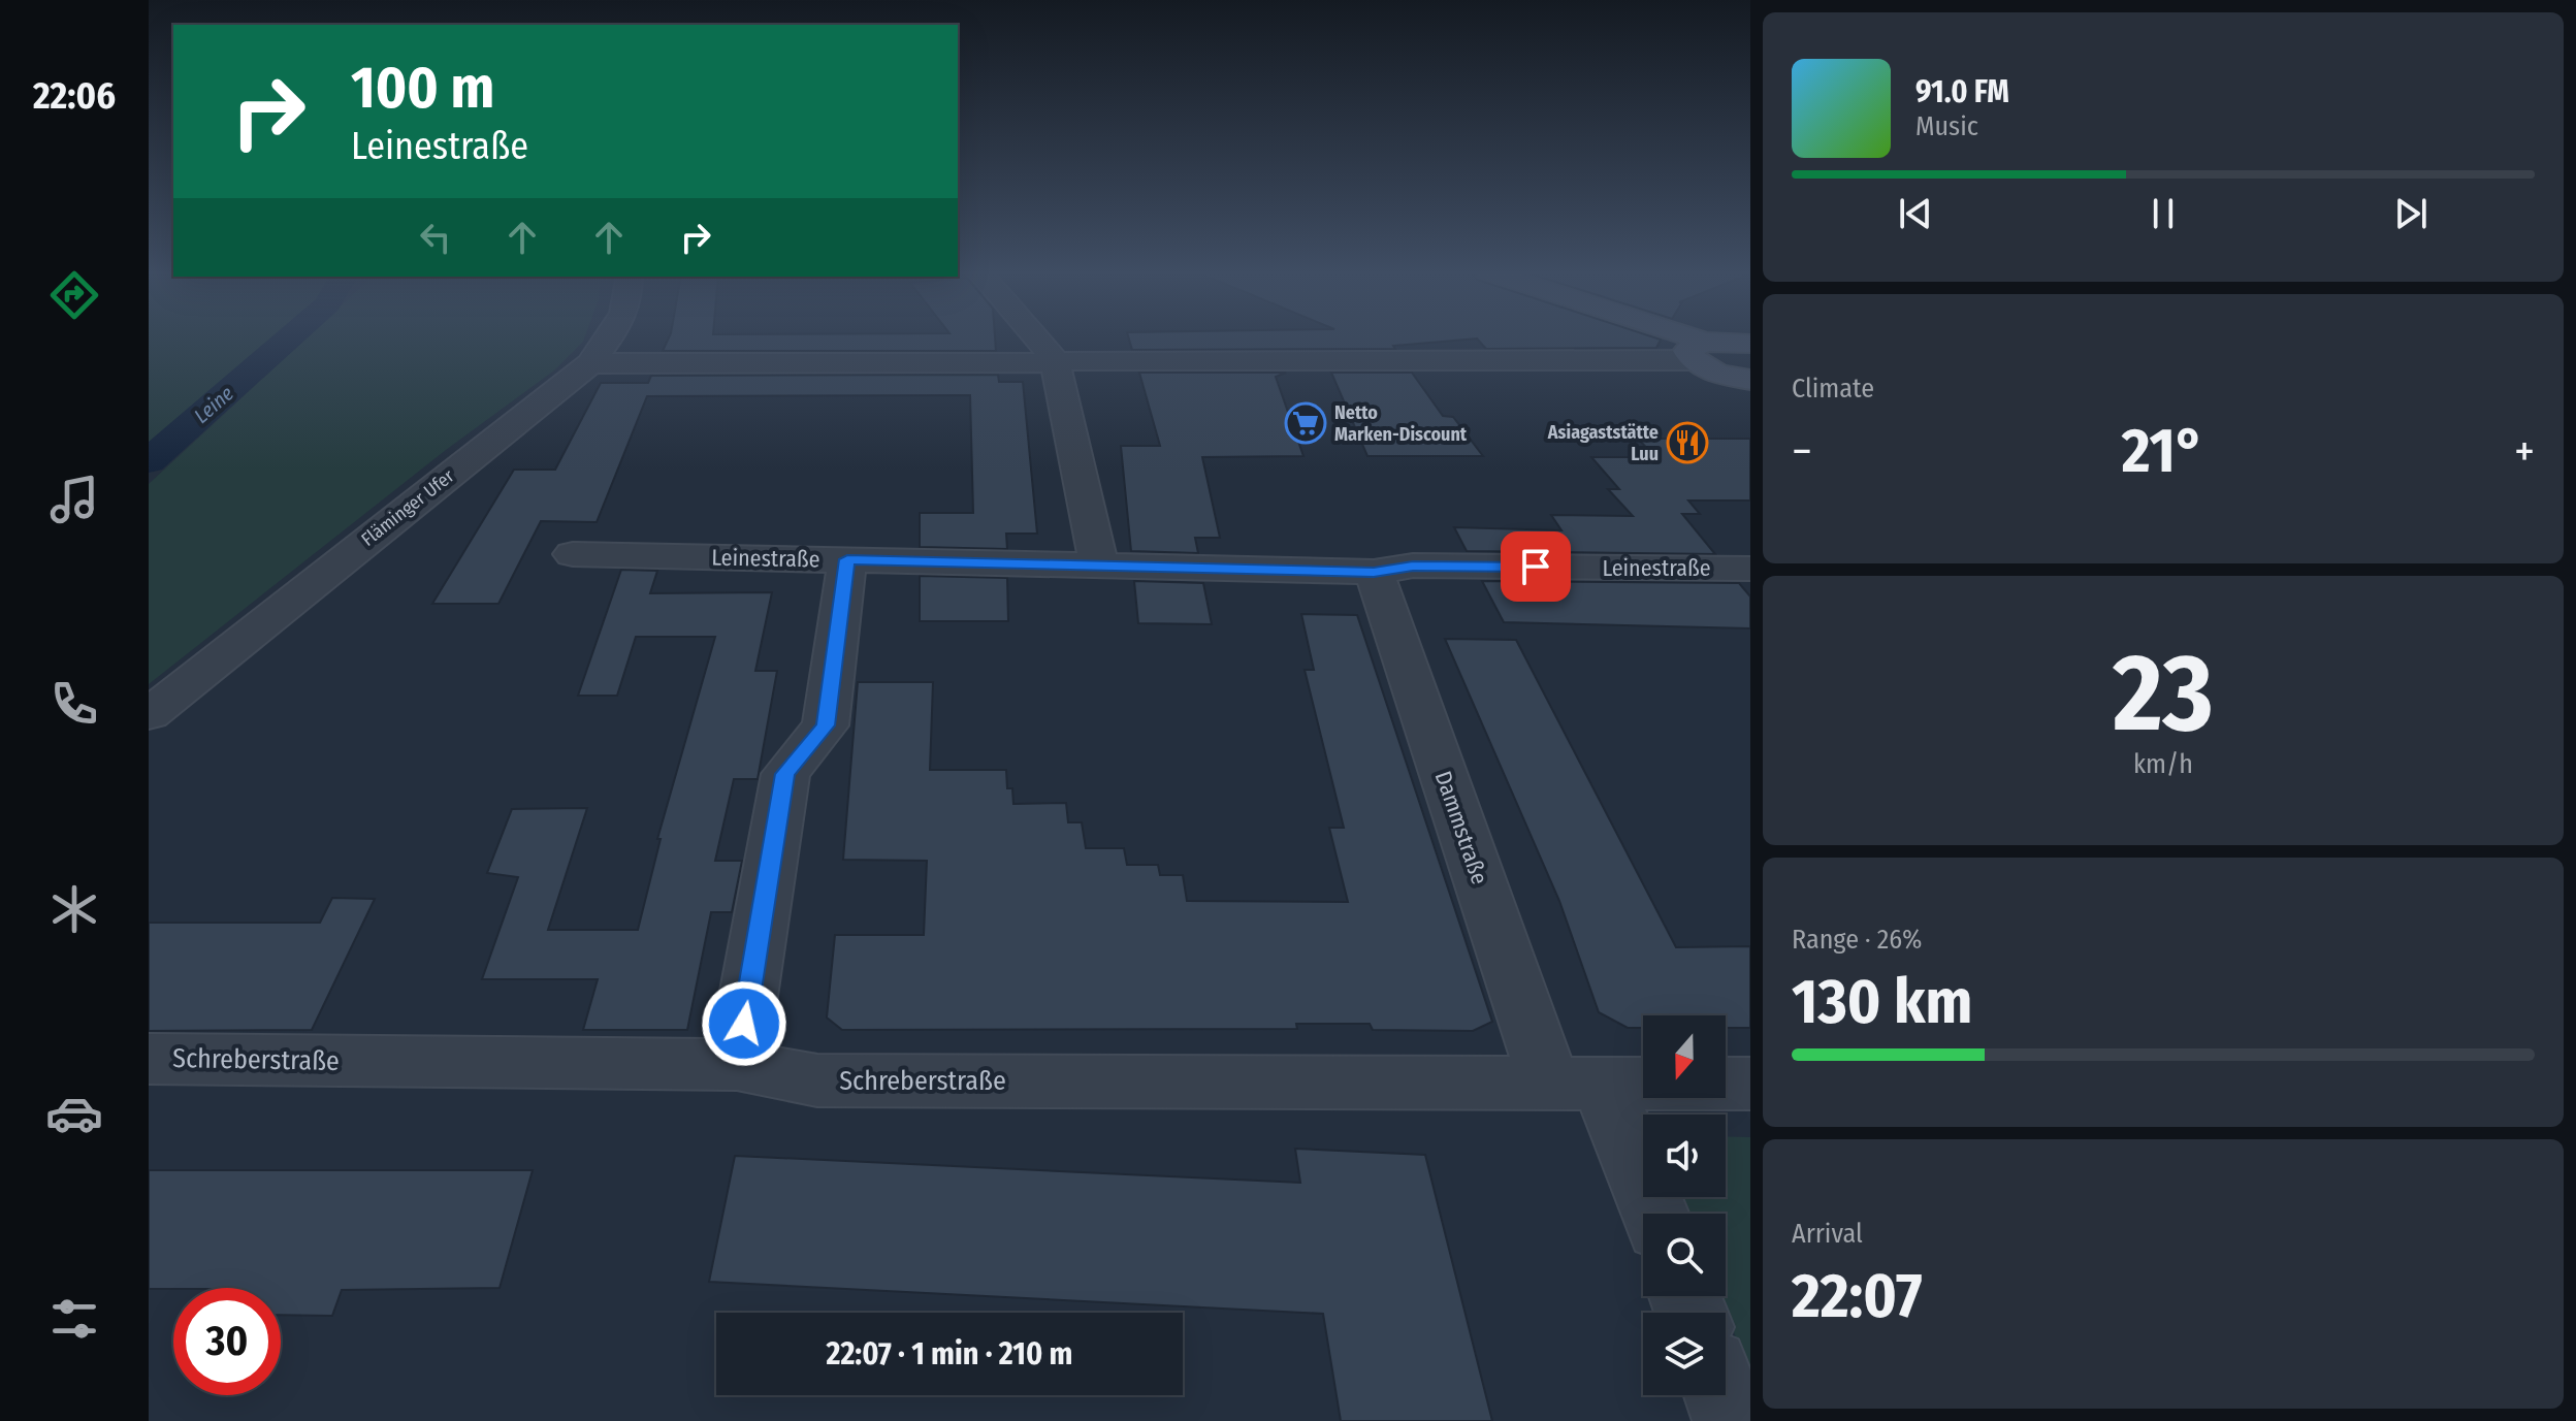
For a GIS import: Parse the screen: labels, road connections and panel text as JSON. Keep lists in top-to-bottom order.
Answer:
{
  "streets": {
    "street": [
      "Fläminger Ufer",
      "Leinestraße",
      "Dammstraße",
      "Schreberstraße"
    ]
  },
  "crossings": [
    ["Leinestraße", "Dammstraße"],
    ["Dammstraße", "Schreberstraße"]
  ],
  "water": ["Leine"],
  "places": {
    "supermarket": ["Netto Marken-Discount"],
    "restaurant": ["Asiagaststätte Luu"]
  },
  "north": "bottom",
  "page": {
    "tabs": "22:06",
    "turn": ["100 m", "Leinestraße"],
    "song": ["91.0 FM", "Music"],
    "tile": [
      "Climate",
      ["23", "km/h"],
      ["Range · 26%", "130 km"],
      ["Arrival", "22:07"]
    ],
    "heat": ["−", "21°", "+"],
    "limit": "30",
    "trip": "22:07 · 1 min · 210 m"
  }
}
